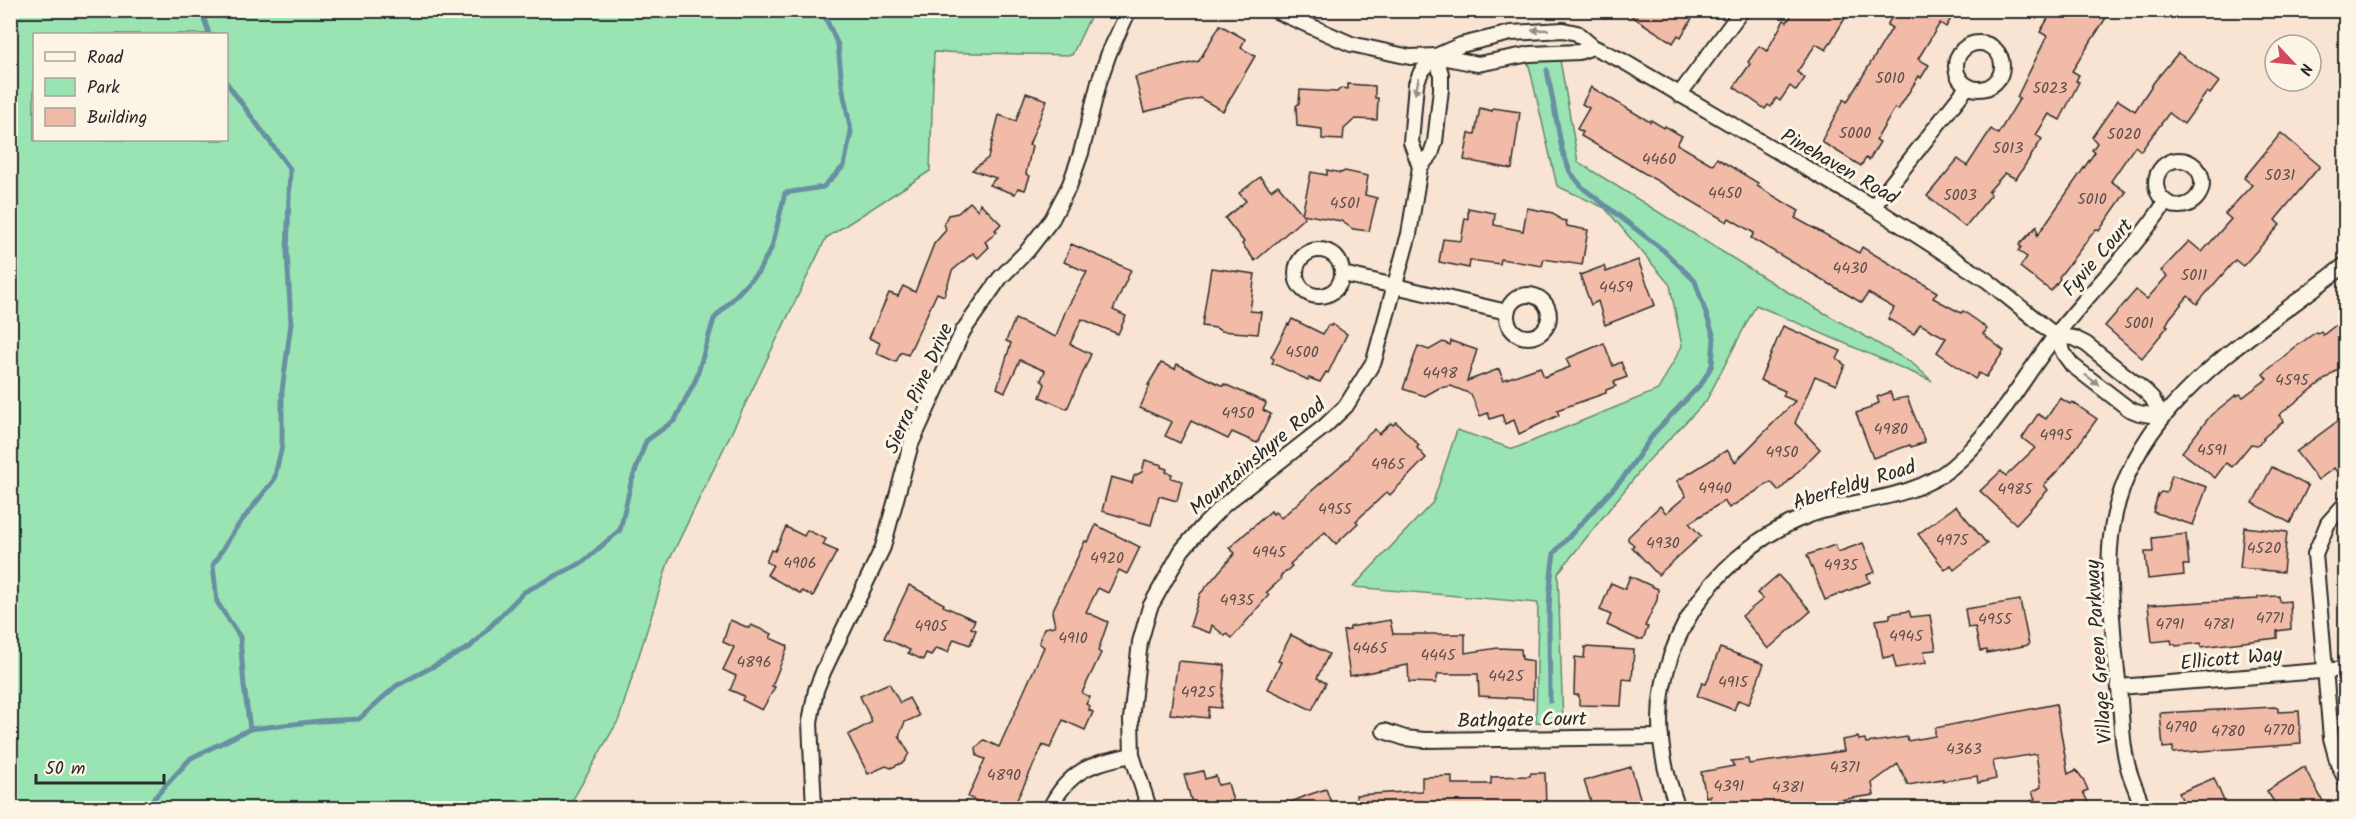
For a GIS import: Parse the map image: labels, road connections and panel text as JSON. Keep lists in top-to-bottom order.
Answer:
{
  "streets": {
    "street": [
      "Pinehaven Road",
      "Fyvie Court",
      "Sierra Pine Drive",
      "Mountainshyre Road",
      "Aberfeldy Road",
      "Village Green Parkway",
      "Ellicott Way",
      "Bathgate Court"
    ]
  },
  "crossings": [
    ["Pinehaven Road", "Fyvie Court"],
    ["Pinehaven Road", "Mountainshyre Road"],
    ["Pinehaven Road", "Aberfeldy Road"],
    ["Pinehaven Road", "Village Green Parkway"],
    ["Fyvie Court", "Aberfeldy Road"],
    ["Aberfeldy Road", "Bathgate Court"],
    ["Village Green Parkway", "Ellicott Way"]
  ],
  "house_numbers": [
    "5010",
    "5023",
    "5000",
    "5020",
    "5013",
    "4460",
    "5031",
    "4450",
    "5003",
    "5010",
    "4501",
    "4430",
    "5011",
    "4459",
    "5001",
    "4500",
    "4498",
    "4595",
    "4950",
    "4980",
    "4995",
    "4591",
    "4950",
    "4965",
    "4940",
    "4985",
    "4955",
    "4975",
    "4930",
    "4520",
    "4945",
    "4920",
    "4906",
    "4935",
    "4935",
    "4771",
    "4955",
    "4791",
    "4781",
    "4905",
    "4945",
    "4910",
    "4465",
    "4445",
    "4896",
    "4425",
    "4915",
    "4925",
    "4790",
    "4770",
    "4780",
    "4363",
    "4371",
    "4890",
    "4391",
    "4381"
  ],
  "legend": ["Road", "Park", "Building"],
  "scale_bar": "50 m",
  "north": "bottom right"
}
